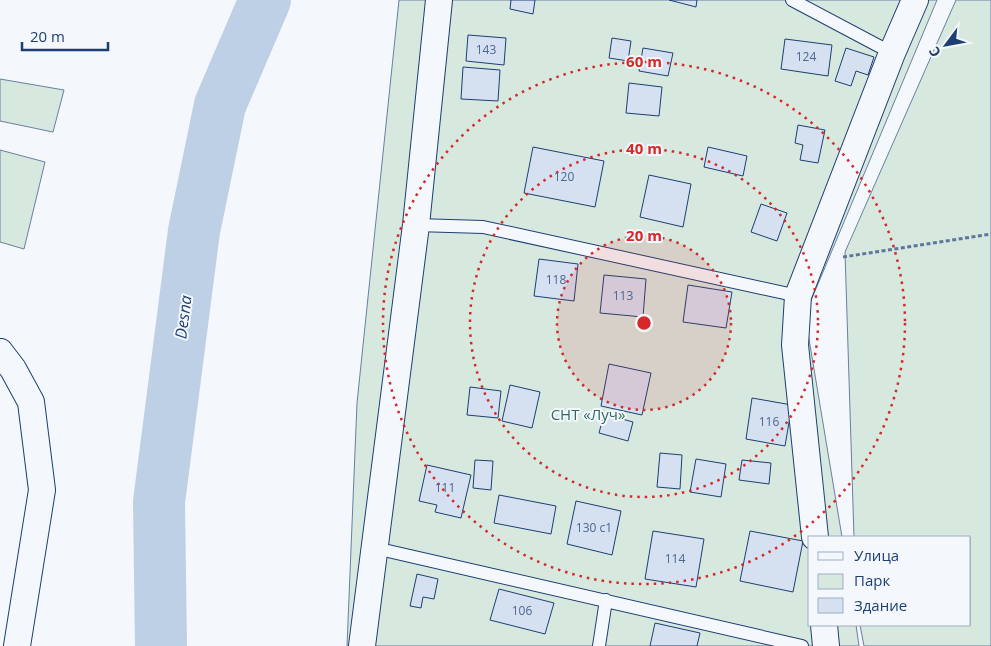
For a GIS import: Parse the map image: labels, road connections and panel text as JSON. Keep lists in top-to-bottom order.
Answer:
{
  "water": ["Desna"],
  "parks": ["СНТ «Луч»"],
  "house_numbers": [
    "143",
    "124",
    "120",
    "118",
    "113",
    "116",
    "111",
    "130 с1",
    "114",
    "106"
  ],
  "legend": ["Улица", "Парк", "Здание"],
  "scale_bar": "20 m",
  "north": "bottom left",
  "rings": ["60 m", "40 m", "20 m"]
}
